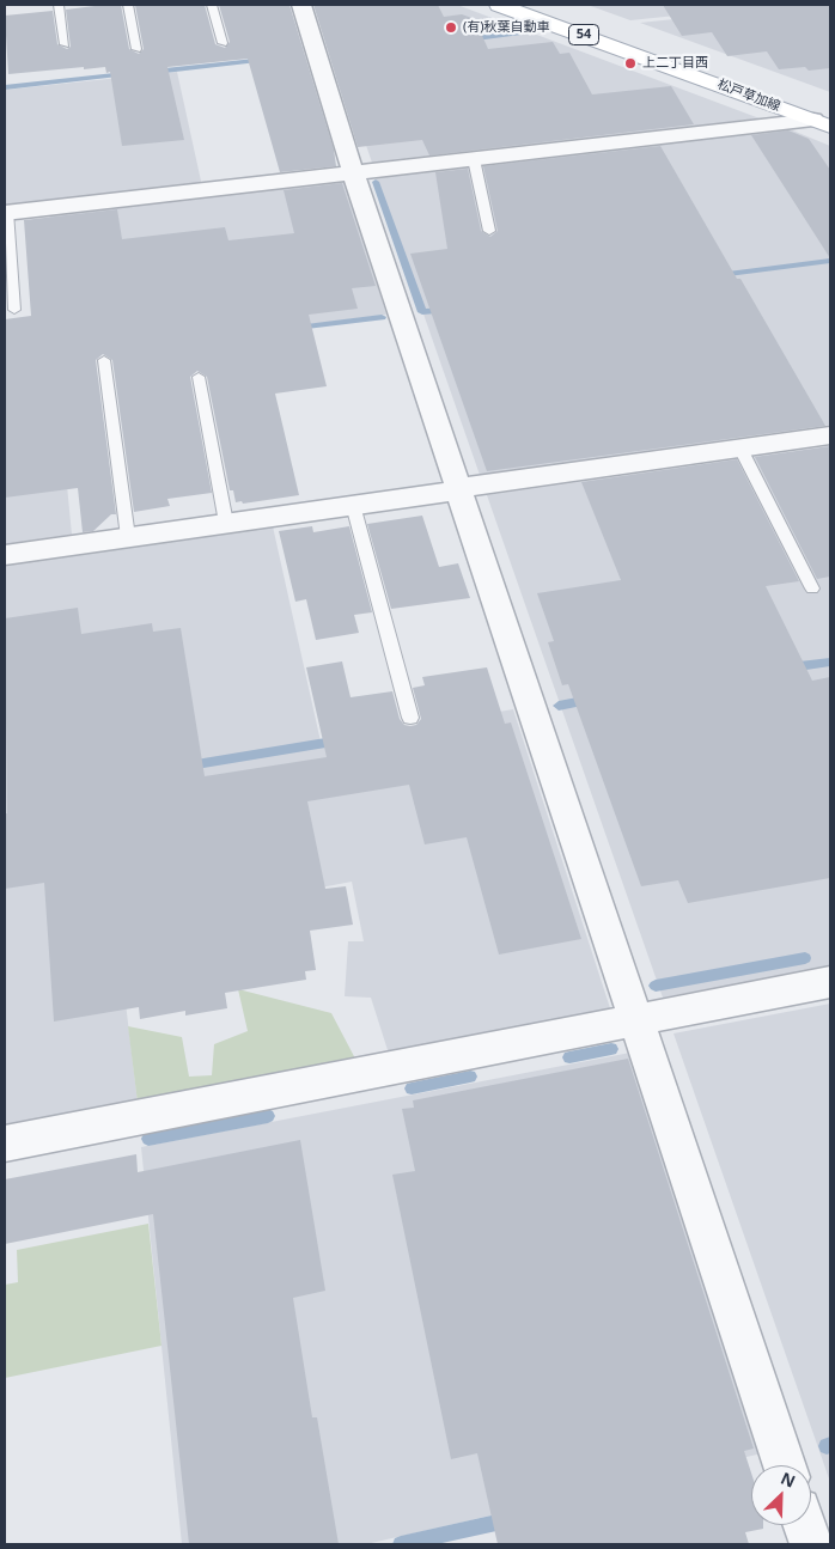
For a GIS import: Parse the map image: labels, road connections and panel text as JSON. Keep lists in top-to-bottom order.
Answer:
{
  "streets": {
    "main road": ["54", "松戸草加線"]
  },
  "places": ["(有)秋葉自動車", "上二丁目西"],
  "north": "top right"
}
